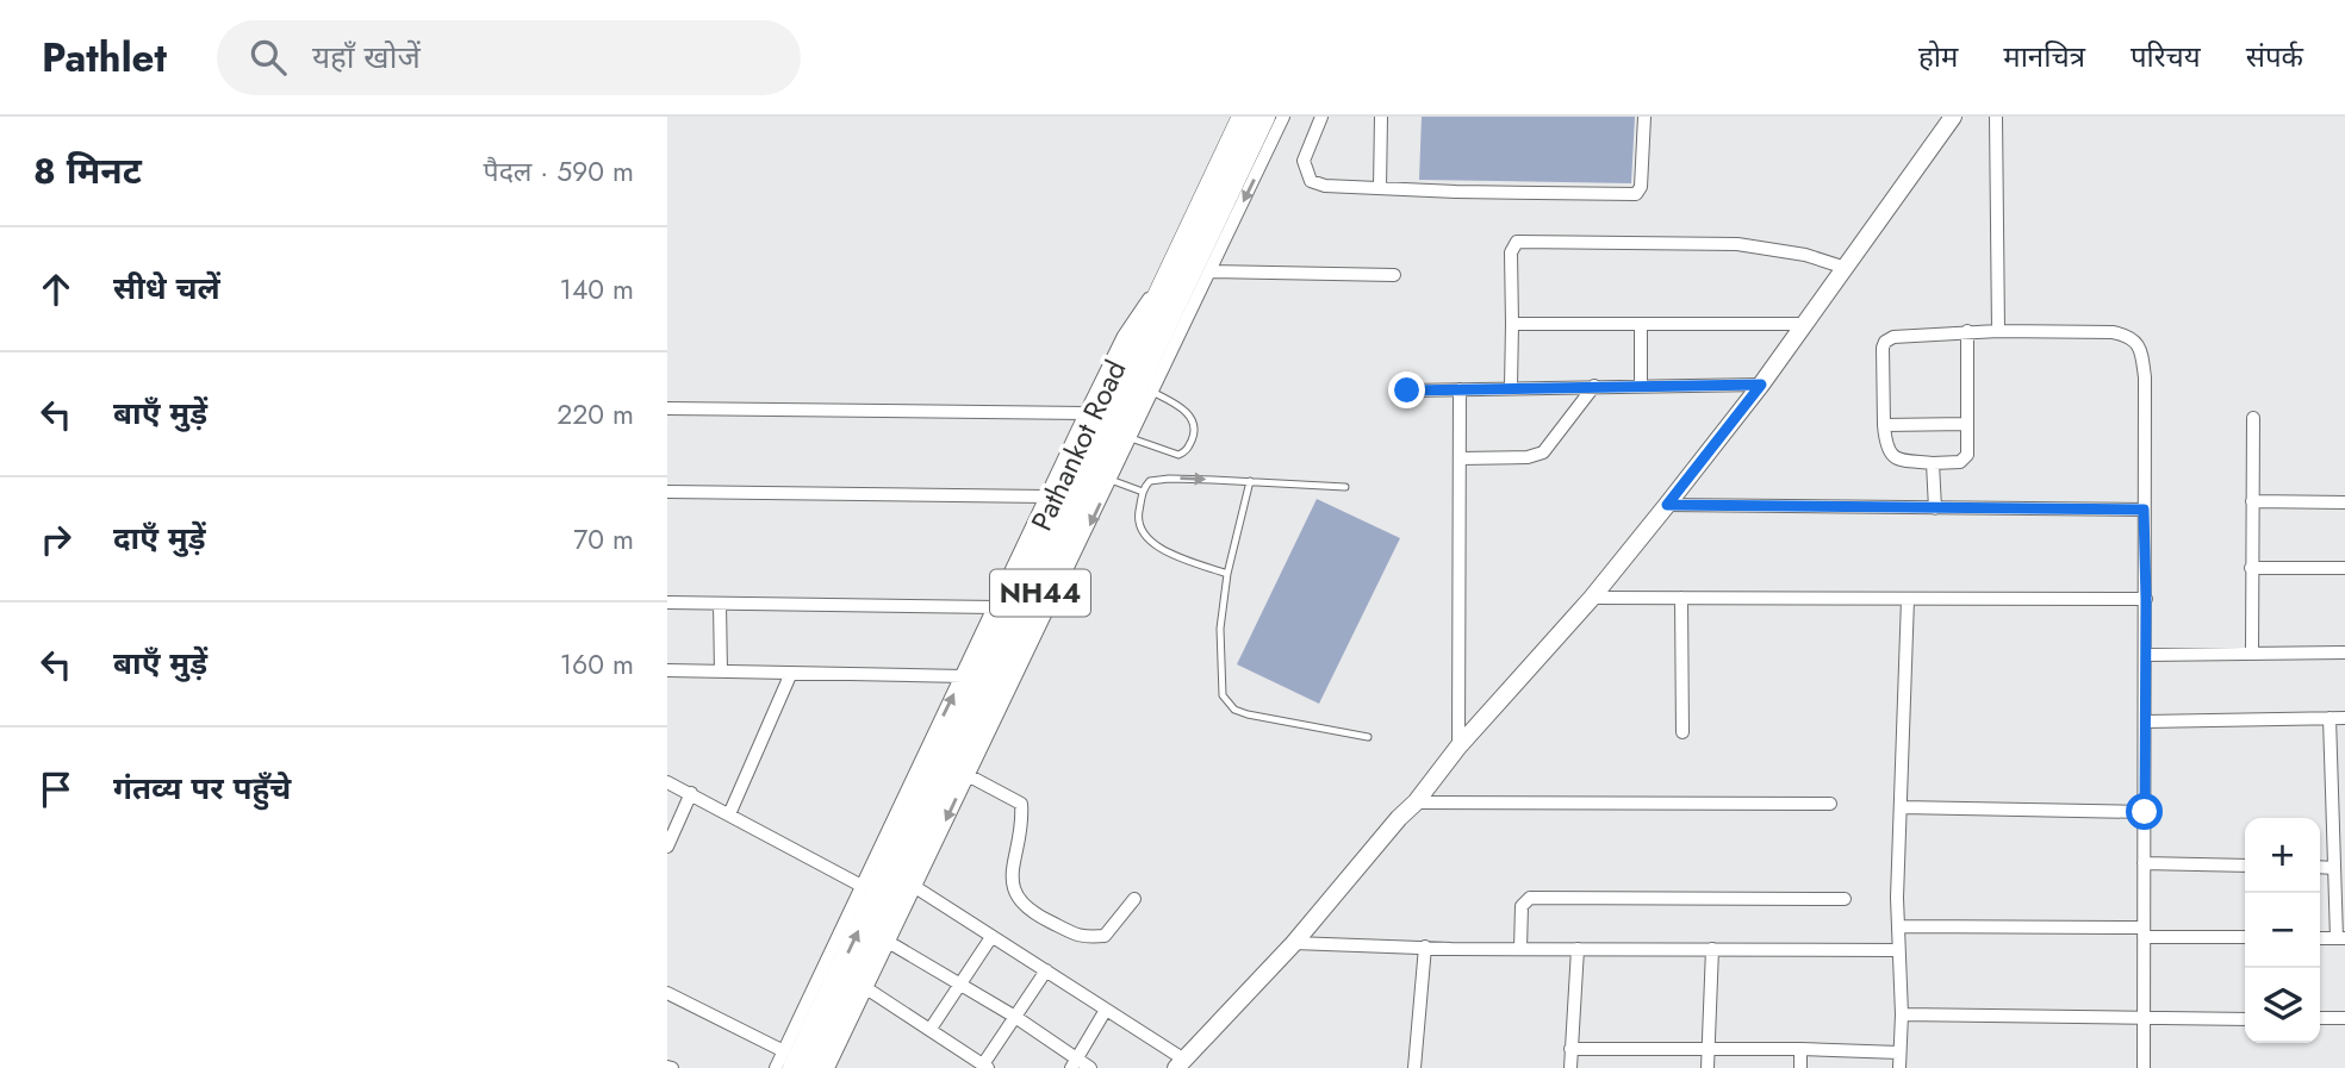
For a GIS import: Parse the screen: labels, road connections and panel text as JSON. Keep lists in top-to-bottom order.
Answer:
{
  "streets": {
    "highway": ["Pathankot Road", "NH44"]
  },
  "page": {
    "header": "Pathlet",
    "search": "यहाँ खोजें",
    "nav": [
      "होम",
      "मानचित्र",
      "परिचय",
      "संपर्क"
    ],
    "heading": ["8 मिनट", "पैदल · 590 m"],
    "list": [
      ["सीधे चलें", "140 m"],
      ["बाएँ मुड़ें", "220 m"],
      ["दाएँ मुड़ें", "70 m"],
      ["बाएँ मुड़ें", "160 m"],
      "गंतव्य पर पहुँचे"
    ],
    "map_buttons": ["+", "−"]
  }
}
